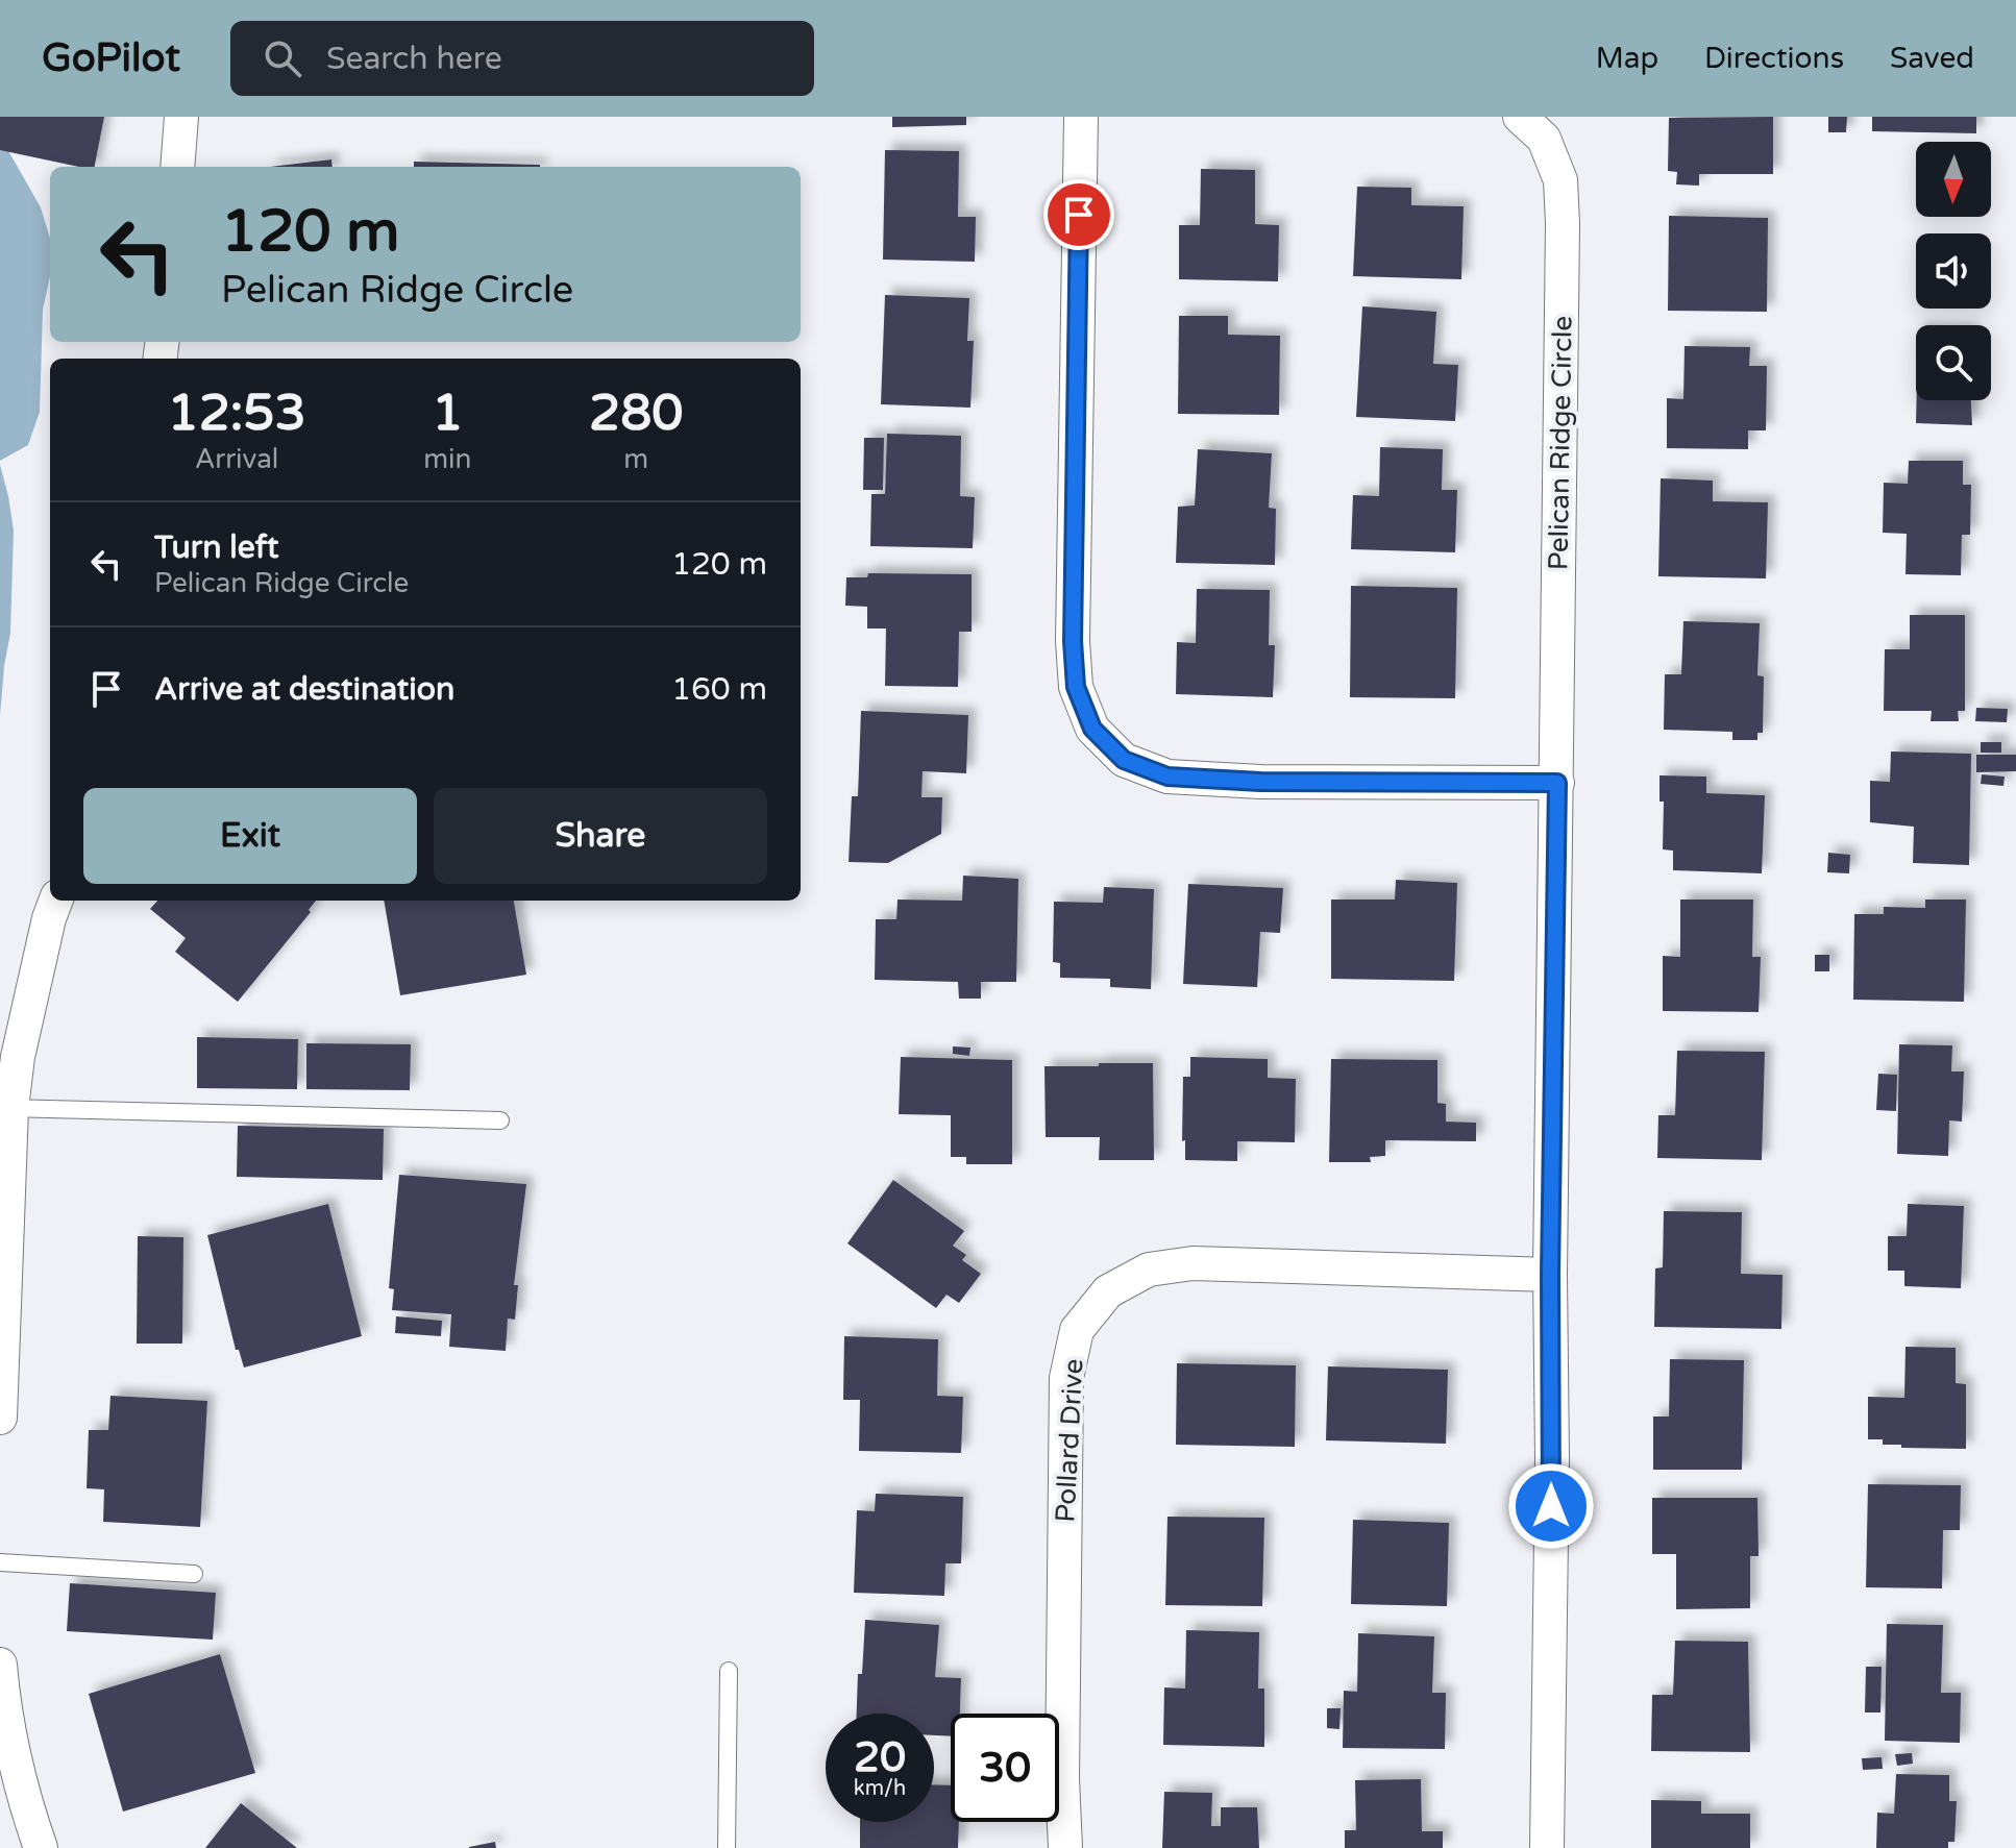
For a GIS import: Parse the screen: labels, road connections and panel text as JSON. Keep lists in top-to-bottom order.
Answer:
{
  "streets": {
    "street": ["Pelican Ridge Circle", "Pollard Drive"]
  },
  "crossings": [
    ["Pelican Ridge Circle", "Pollard Drive"]
  ],
  "north": "bottom",
  "page": {
    "header": "GoPilot",
    "search": "Search here",
    "nav": ["Map", "Directions", "Saved"],
    "turn": ["120 m", "Pelican Ridge Circle"],
    "eta": [
      "12:53",
      "Arrival",
      "1",
      "min",
      "280",
      "m"
    ],
    "list": [
      {
        "name": "Turn left",
        "note": "Pelican Ridge Circle",
        "value": "120 m"
      },
      {
        "name": "Arrive at destination",
        "value": "160 m"
      }
    ],
    "buttons": ["Exit", "Share"],
    "speed": "20 km/h",
    "limit": "30"
  }
}
